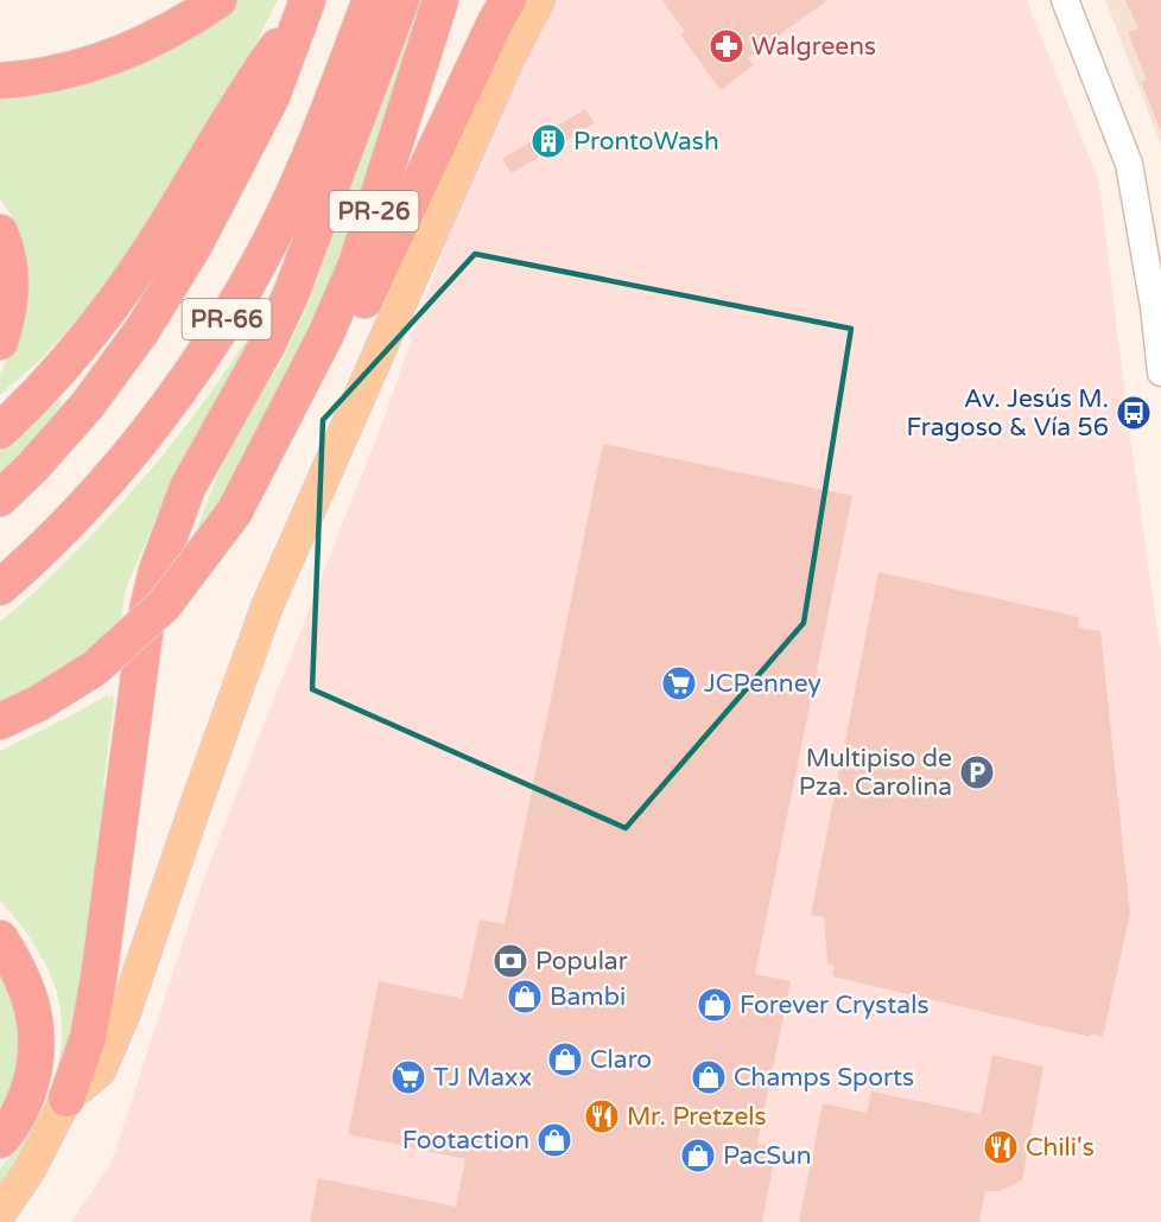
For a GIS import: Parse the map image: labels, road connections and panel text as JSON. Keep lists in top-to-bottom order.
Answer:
{
  "streets": {
    "highway": ["PR-26", "PR-66"]
  },
  "places": {
    "pharmacy": ["Walgreens"],
    "building": ["ProntoWash"],
    "bus stop": ["Av. Jesús M. Fragoso & Vía 56"],
    "supermarket": ["JCPenney", "TJ Maxx"],
    "parking": ["Multipiso de Pza. Carolina"],
    "bank": ["Popular"],
    "shop": [
      "Bambi",
      "Forever Crystals",
      "Claro",
      "Champs Sports",
      "Footaction",
      "PacSun"
    ],
    "restaurant": ["Mr. Pretzels", "Chili's"]
  }
}
